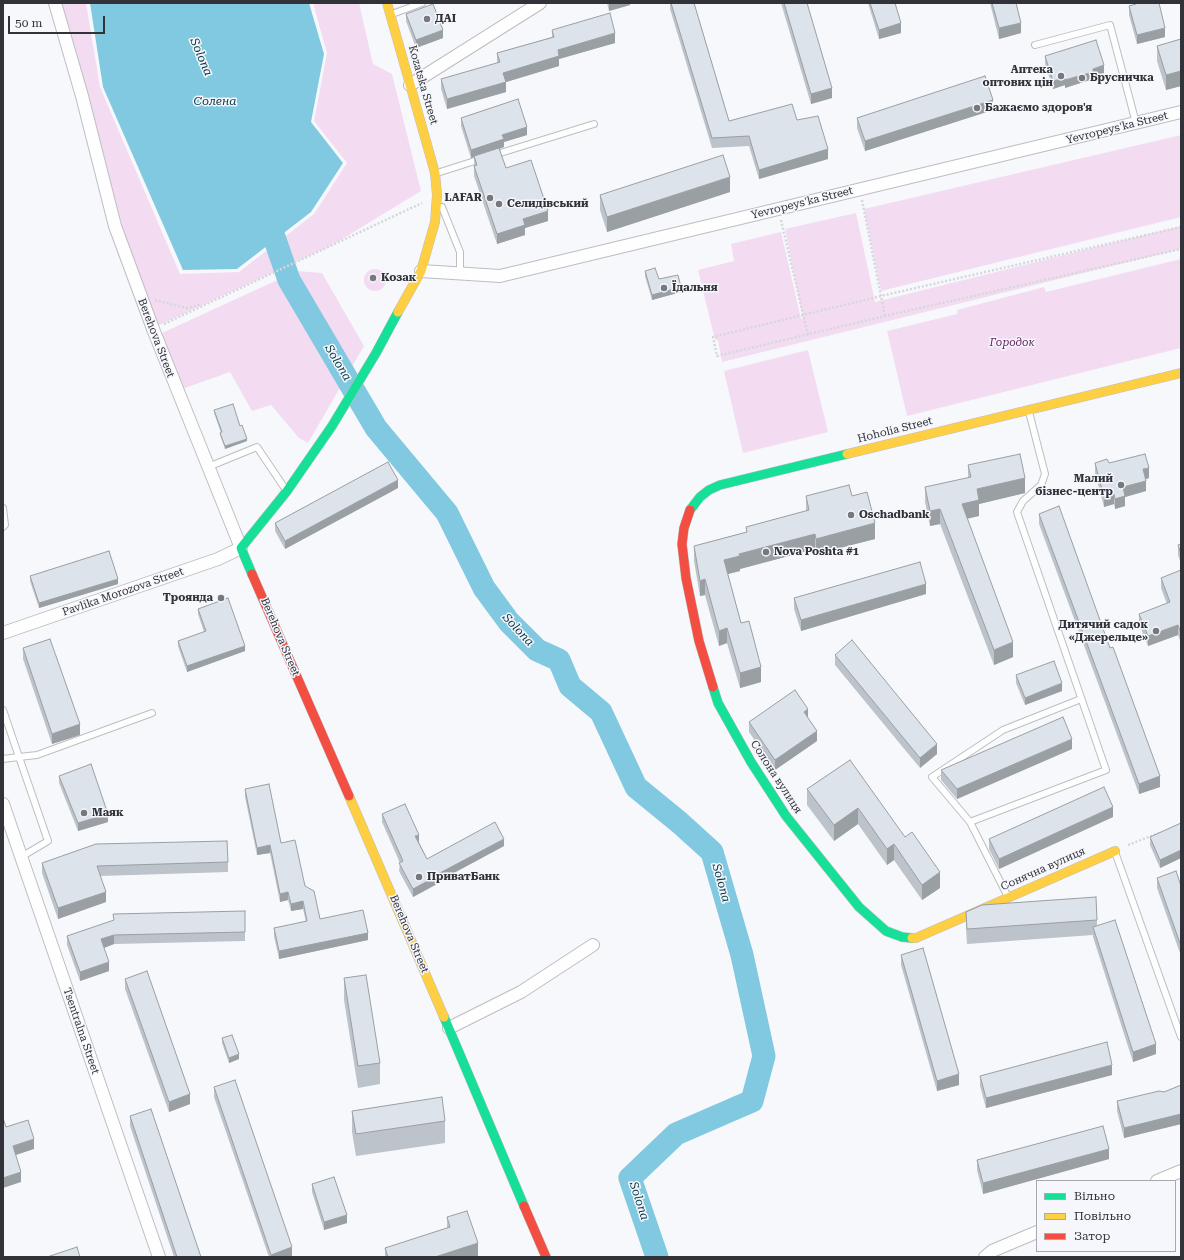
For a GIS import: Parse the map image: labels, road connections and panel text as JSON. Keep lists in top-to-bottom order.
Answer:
{
  "streets": {
    "main road": [
      "Kozatska Street",
      "Berehova Street",
      "Hoholia Street",
      "Солона вулиця",
      "Сонячна вулиця"
    ],
    "street": ["Yevropeysʹka Street", "Pavlika Morozova Street", "Tsentralna Street"]
  },
  "crossings": [
    ["Kozatska Street", "Yevropeysʹka Street"],
    ["Kozatska Street", "Berehova Street"],
    ["Kozatska Street", "Pavlika Morozova Street"],
    ["Berehova Street", "Pavlika Morozova Street"],
    ["Hoholia Street", "Солона вулиця"],
    ["Солона вулиця", "Сонячна вулиця"]
  ],
  "water": ["Solona", "Солена"],
  "parks": ["Городок"],
  "places": [
    "ДАІ",
    "Аптека оптових цін",
    "Брусничка",
    "Бажаємо здоров'я",
    "LAFAR",
    "Селидівський",
    "Козак",
    "Їдальня",
    "Малий бізнес-центр",
    "Oschadbank",
    "Nova Poshta #1",
    "Троянда",
    "Дитячий садок «Джерельце»",
    "Маяк",
    "ПриватБанк"
  ],
  "legend": ["Вільно", "Повільно", "Затор"],
  "scale_bar": "50 m"
}
